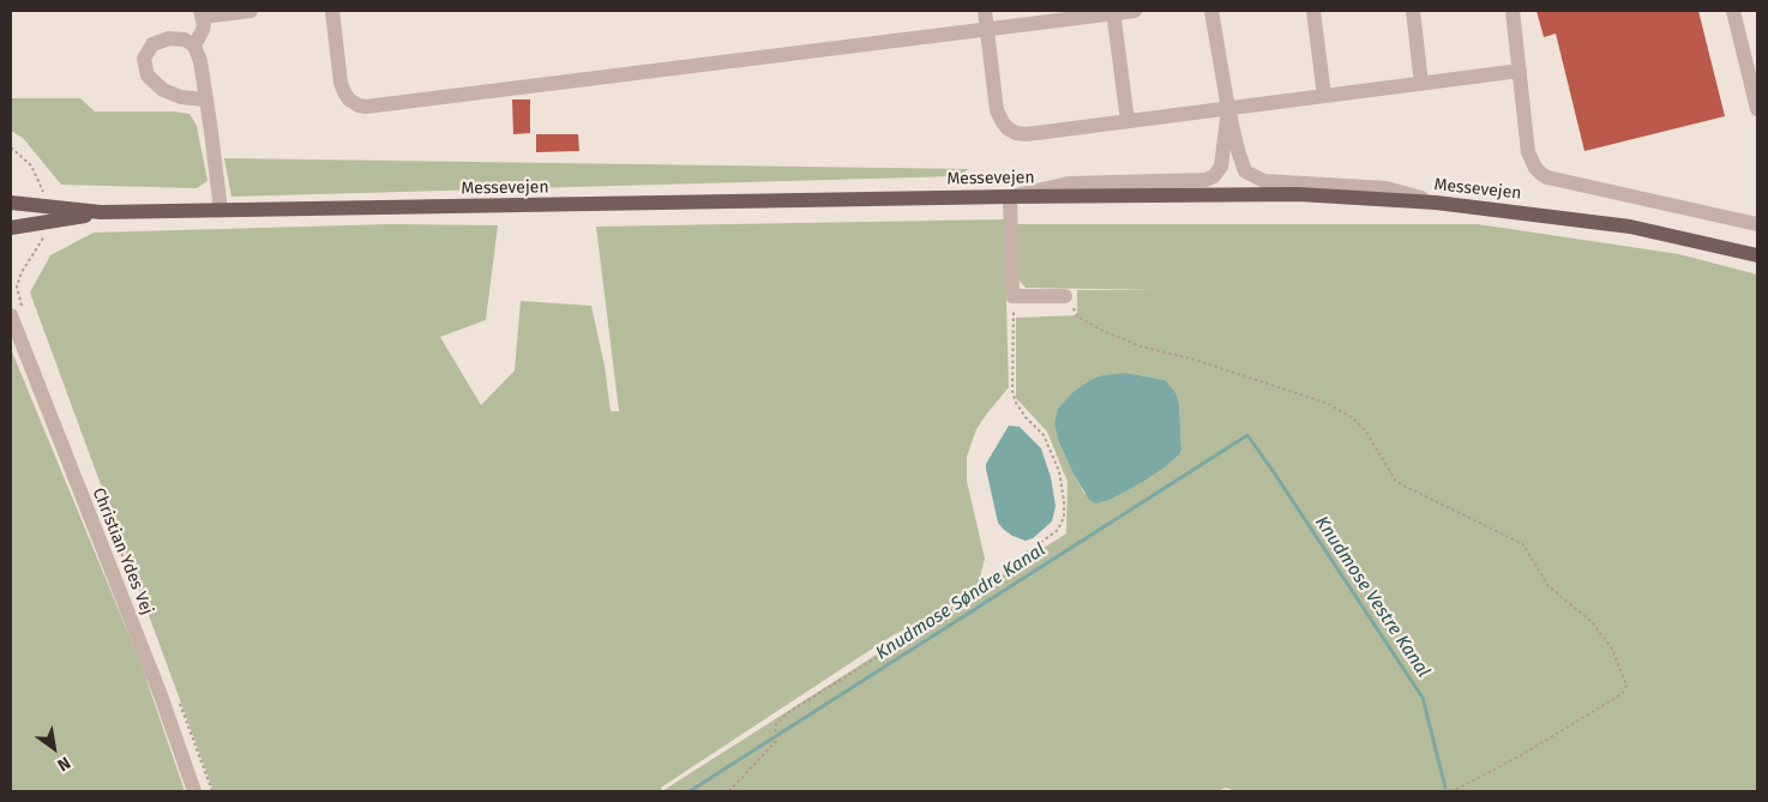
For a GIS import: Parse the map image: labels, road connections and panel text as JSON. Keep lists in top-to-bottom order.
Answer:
{
  "streets": {
    "main road": ["Messevejen"],
    "street": ["Christian Ydes Vej"]
  },
  "water": ["Knudmose Vestre Kanal", "Knudmose Søndre Kanal"],
  "north": "bottom right"
}
